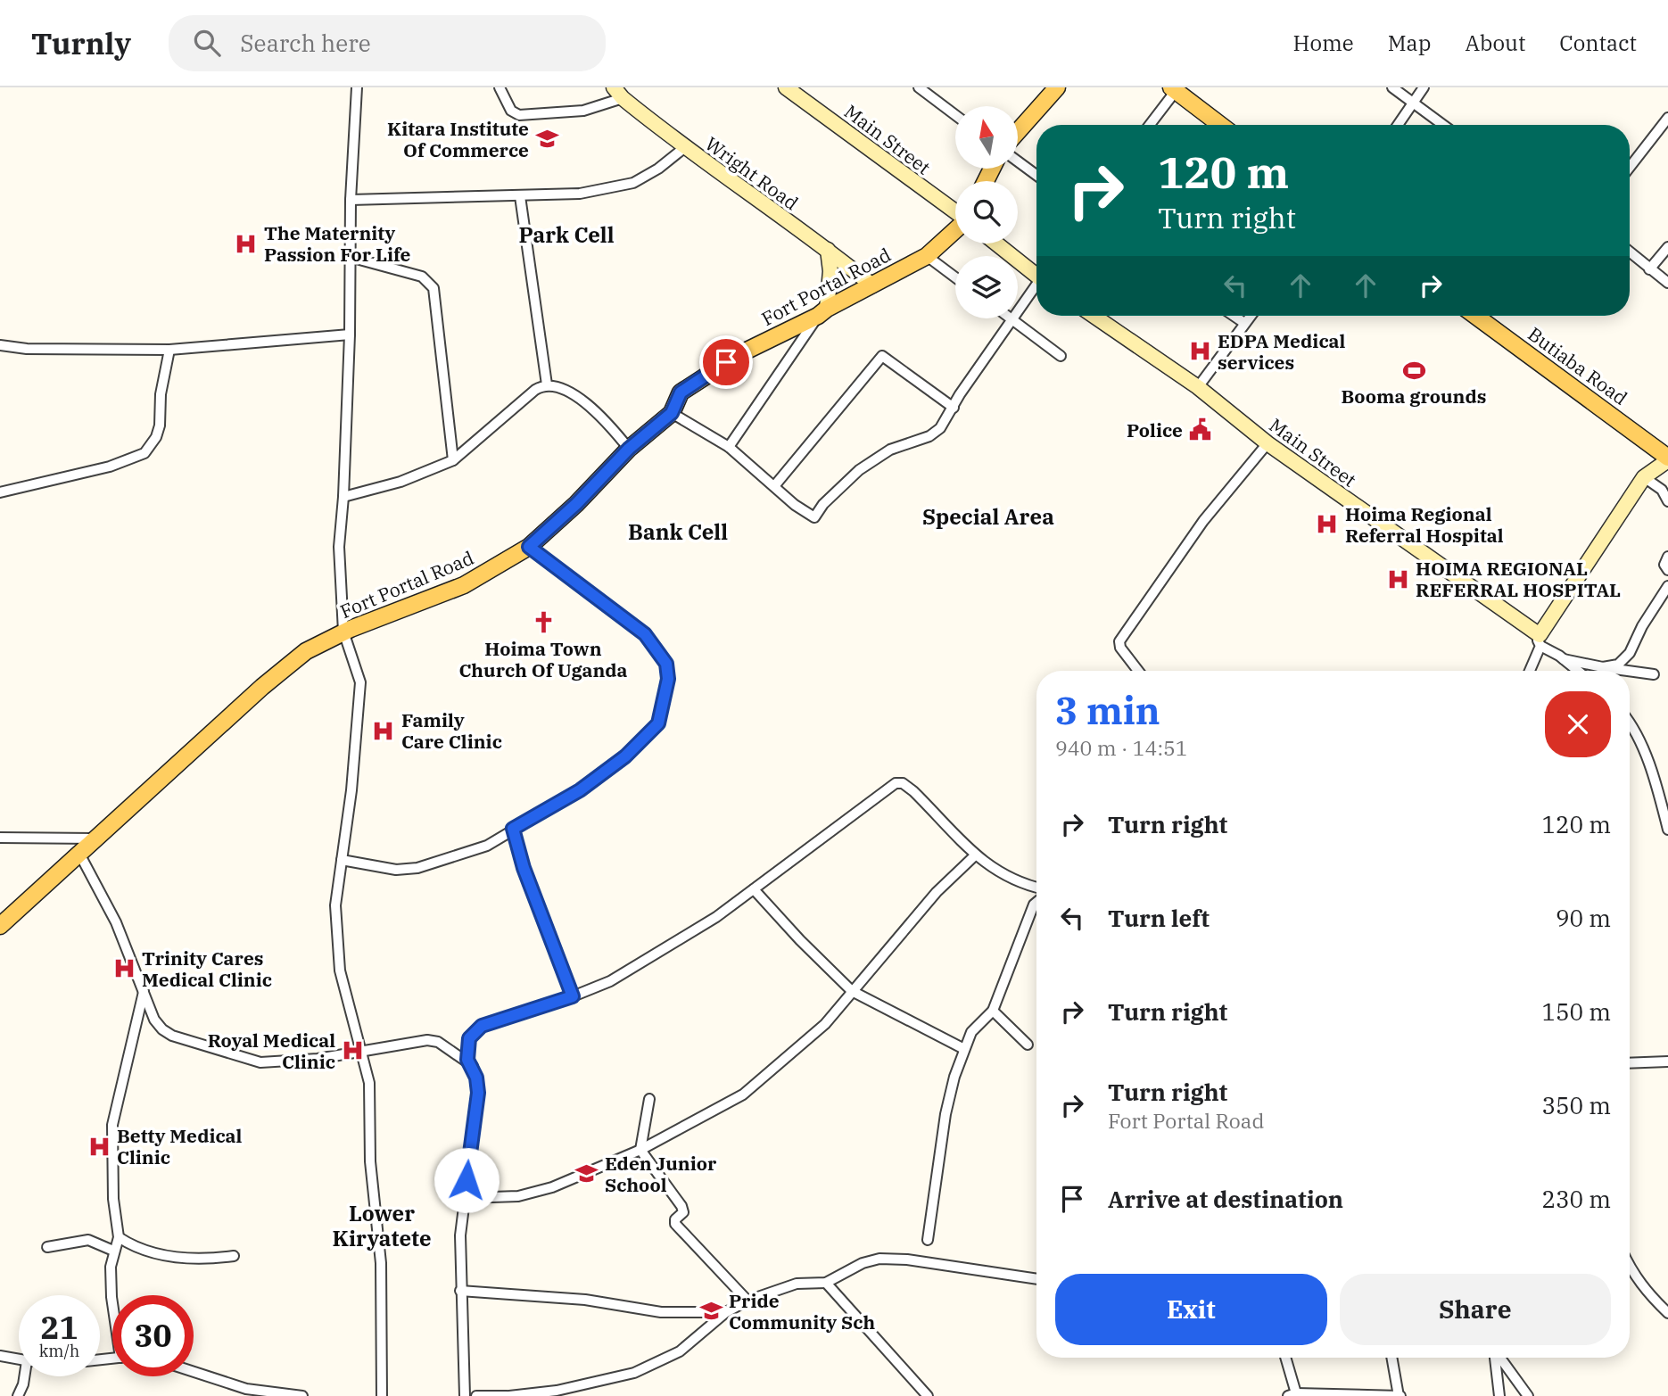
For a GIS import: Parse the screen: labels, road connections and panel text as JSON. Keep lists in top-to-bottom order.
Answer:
{
  "streets": {
    "main road": ["Fort Portal Road", "Butiaba Road"],
    "street": ["Main Street", "Wright Road"]
  },
  "crossings": [
    ["Wright Road", "Fort Portal Road"]
  ],
  "districts": [
    "Park Cell",
    "Special Area",
    "Bank Cell",
    "Lower Kiryatete"
  ],
  "places": {
    "school or university": ["Kitara Institute Of Commerce", "Eden Junior School", "Pride Community Sch"],
    "hospital": [
      "The Maternity Passion For Life",
      "EDPA Medical services",
      "Hoima Regional Referral Hospital",
      "HOIMA REGIONAL REFERRAL HOSPITAL",
      "Family Care Clinic",
      "Trinity Cares Medical Clinic",
      "Royal Medical Clinic",
      "Betty Medical Clinic"
    ],
    "sports": ["Booma grounds"],
    "public building": ["Police"],
    "church": ["Hoima Town Church Of Uganda"]
  },
  "north": "top",
  "page": {
    "header": "Turnly",
    "search": "Search here",
    "nav": [
      "Home",
      "Map",
      "About",
      "Contact"
    ],
    "turn": ["120 m", "Turn right"],
    "heading": ["3 min", "940 m · 14:51"],
    "list": [
      {
        "name": "Turn right",
        "value": "120 m"
      },
      {
        "name": "Turn left",
        "value": "90 m"
      },
      {
        "name": "Turn right",
        "value": "150 m"
      },
      {
        "name": "Turn right",
        "note": "Fort Portal Road",
        "value": "350 m"
      },
      {
        "name": "Arrive at destination",
        "value": "230 m"
      }
    ],
    "buttons": ["Exit", "Share"],
    "speed": "21 km/h",
    "limit": "30"
  }
}
